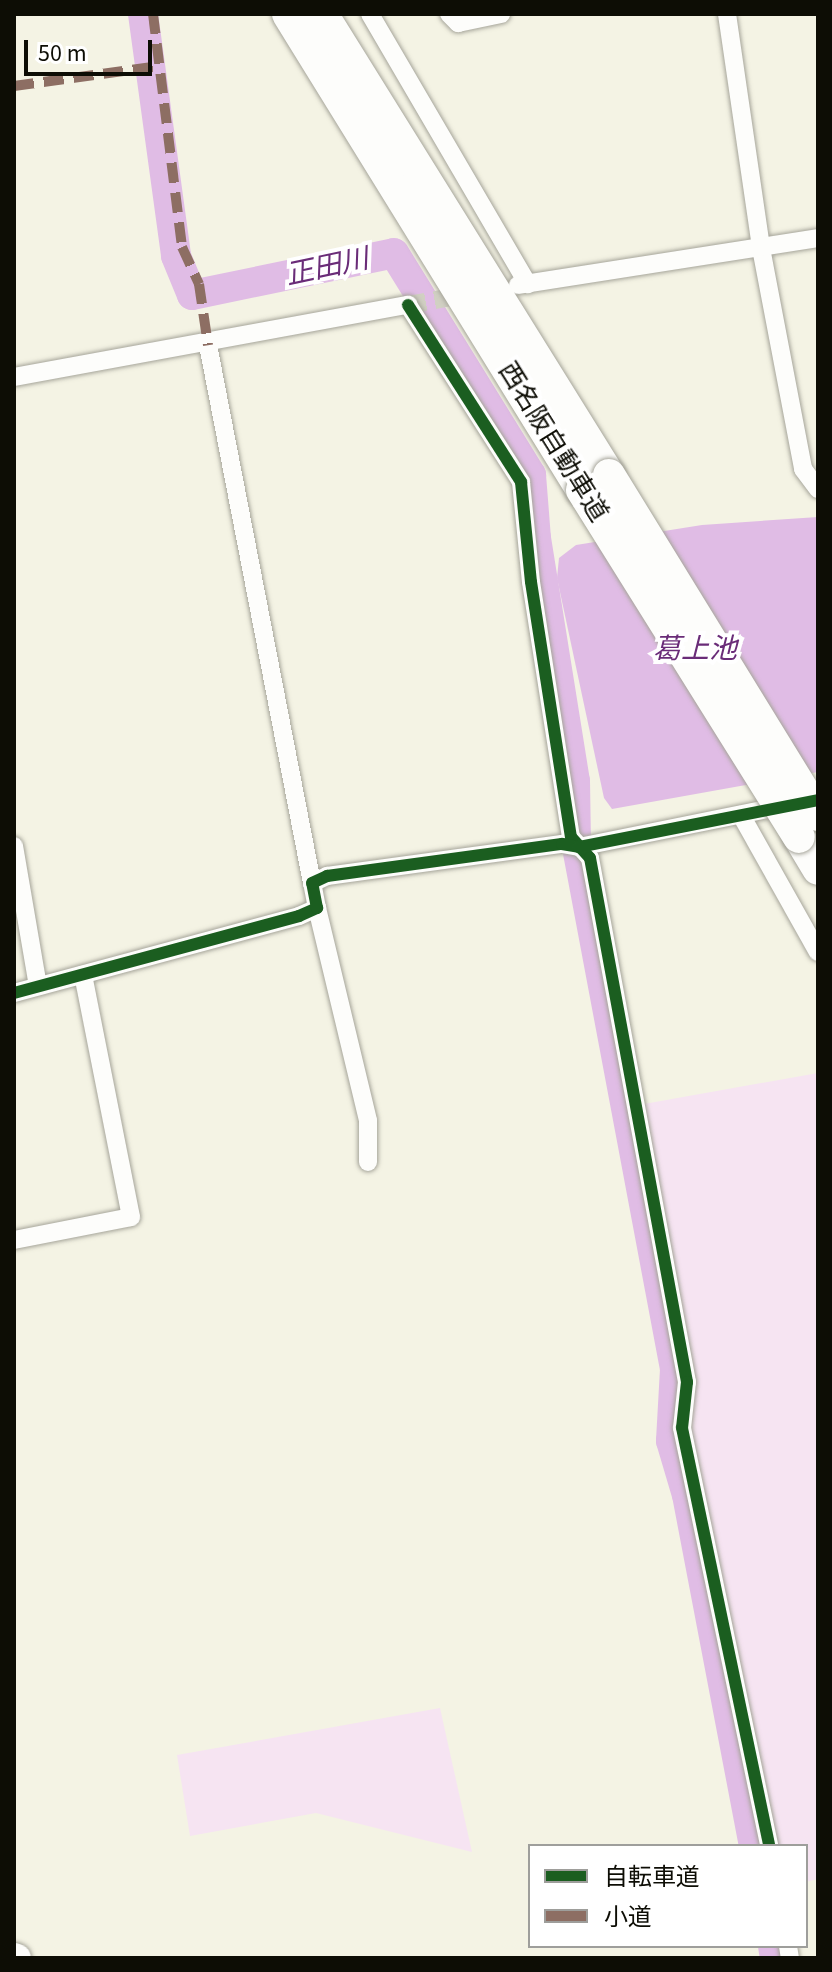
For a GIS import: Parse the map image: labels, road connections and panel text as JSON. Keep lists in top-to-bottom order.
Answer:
{
  "streets": {
    "highway": ["西名阪自動車道"]
  },
  "water": ["正田川", "葛上池"],
  "legend": ["自転車道", "小道"],
  "scale_bar": "50 m"
}
